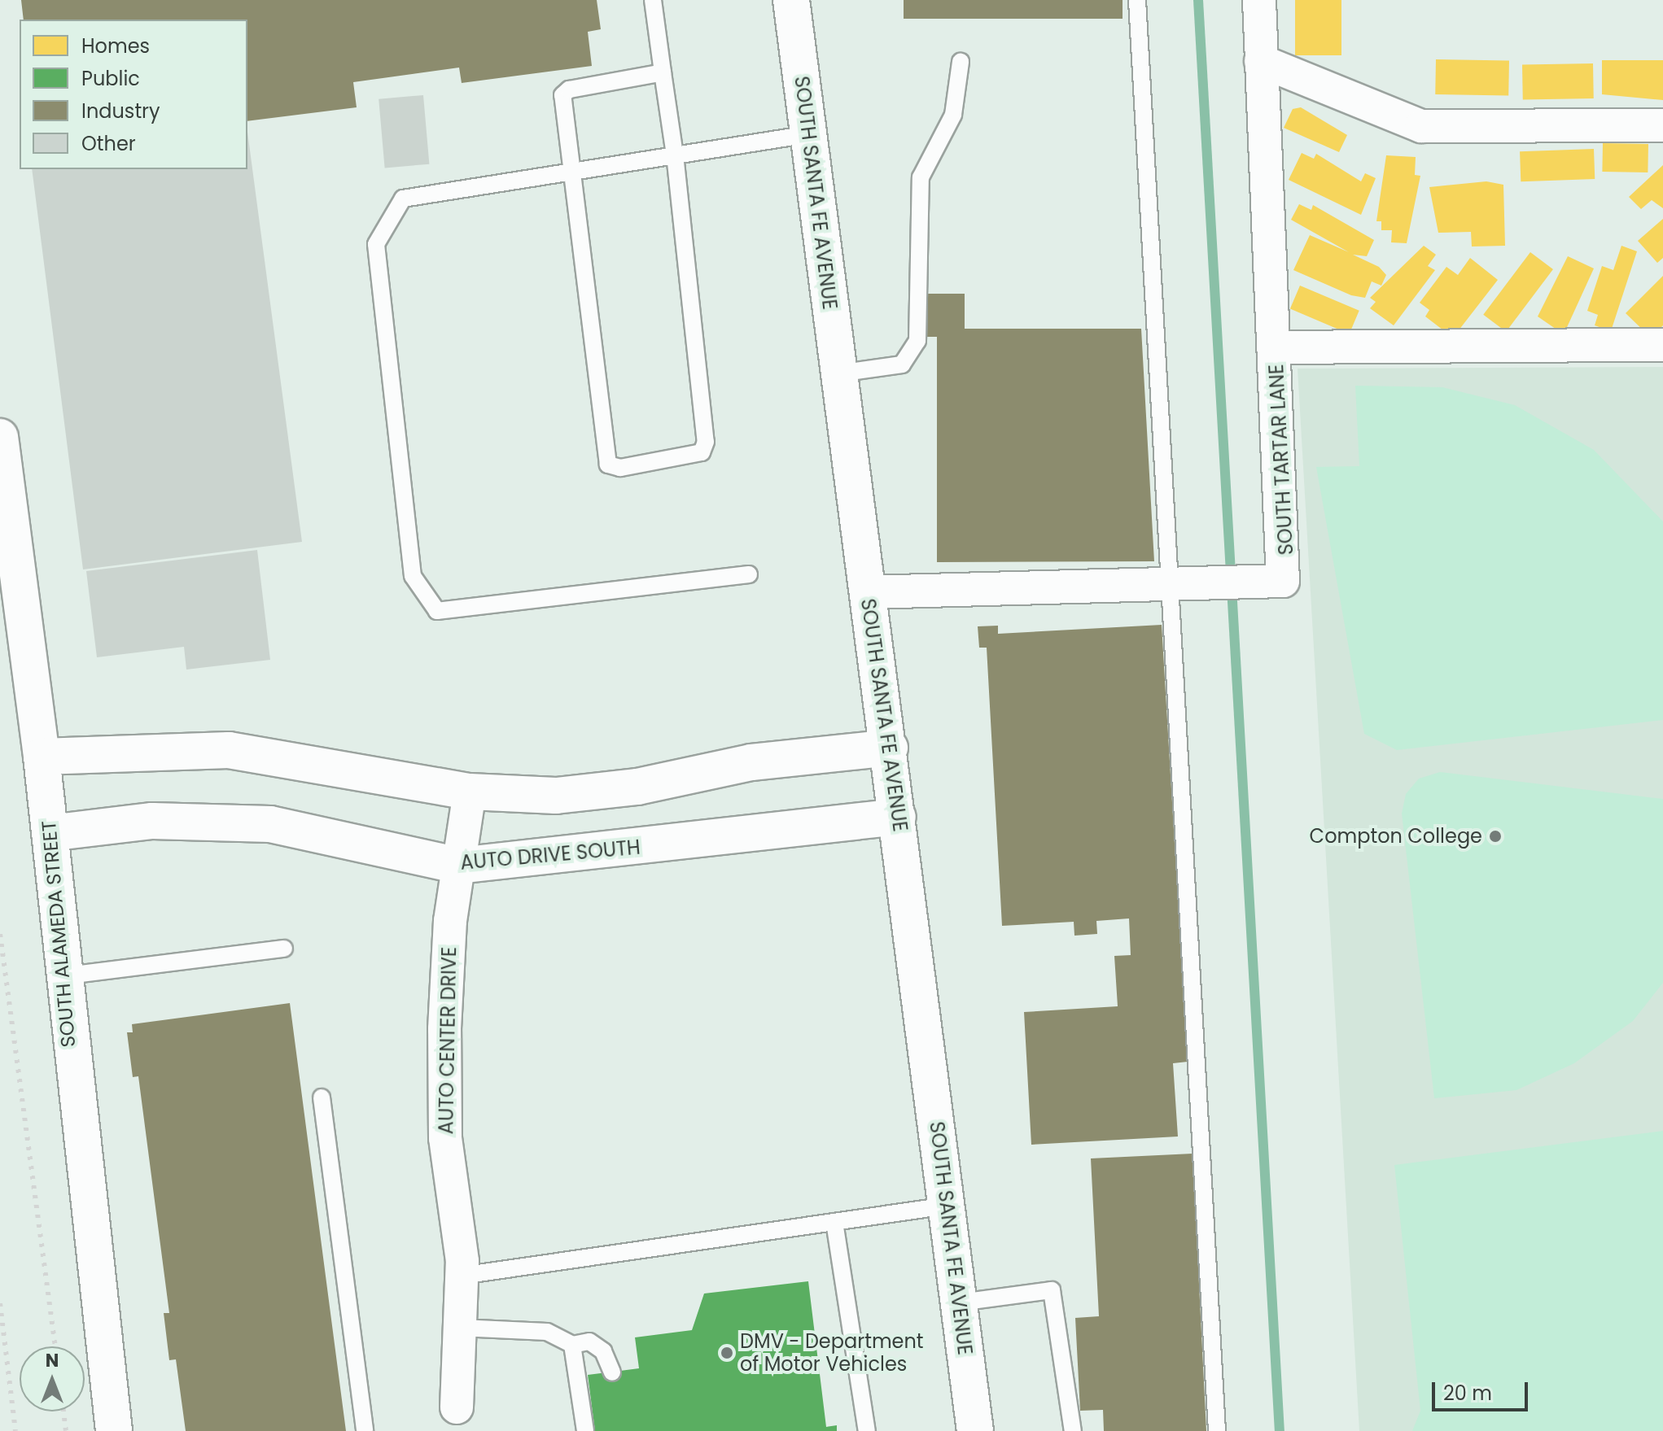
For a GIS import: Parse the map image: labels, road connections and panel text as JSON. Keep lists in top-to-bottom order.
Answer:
{
  "streets": {
    "street": [
      "SOUTH SANTA FE AVENUE",
      "SOUTH TARTAR LANE",
      "AUTO DRIVE SOUTH",
      "SOUTH ALAMEDA STREET",
      "AUTO CENTER DRIVE"
    ]
  },
  "crossings": [
    ["SOUTH SANTA FE AVENUE", "SOUTH TARTAR LANE"],
    ["SOUTH SANTA FE AVENUE", "AUTO DRIVE SOUTH"],
    ["AUTO DRIVE SOUTH", "SOUTH ALAMEDA STREET"],
    ["AUTO DRIVE SOUTH", "AUTO CENTER DRIVE"]
  ],
  "places": ["Compton College", "DMV - Department of Motor Vehicles"],
  "legend": [
    "Homes",
    "Public",
    "Industry",
    "Other"
  ],
  "scale_bar": "20 m",
  "north": "top"
}
